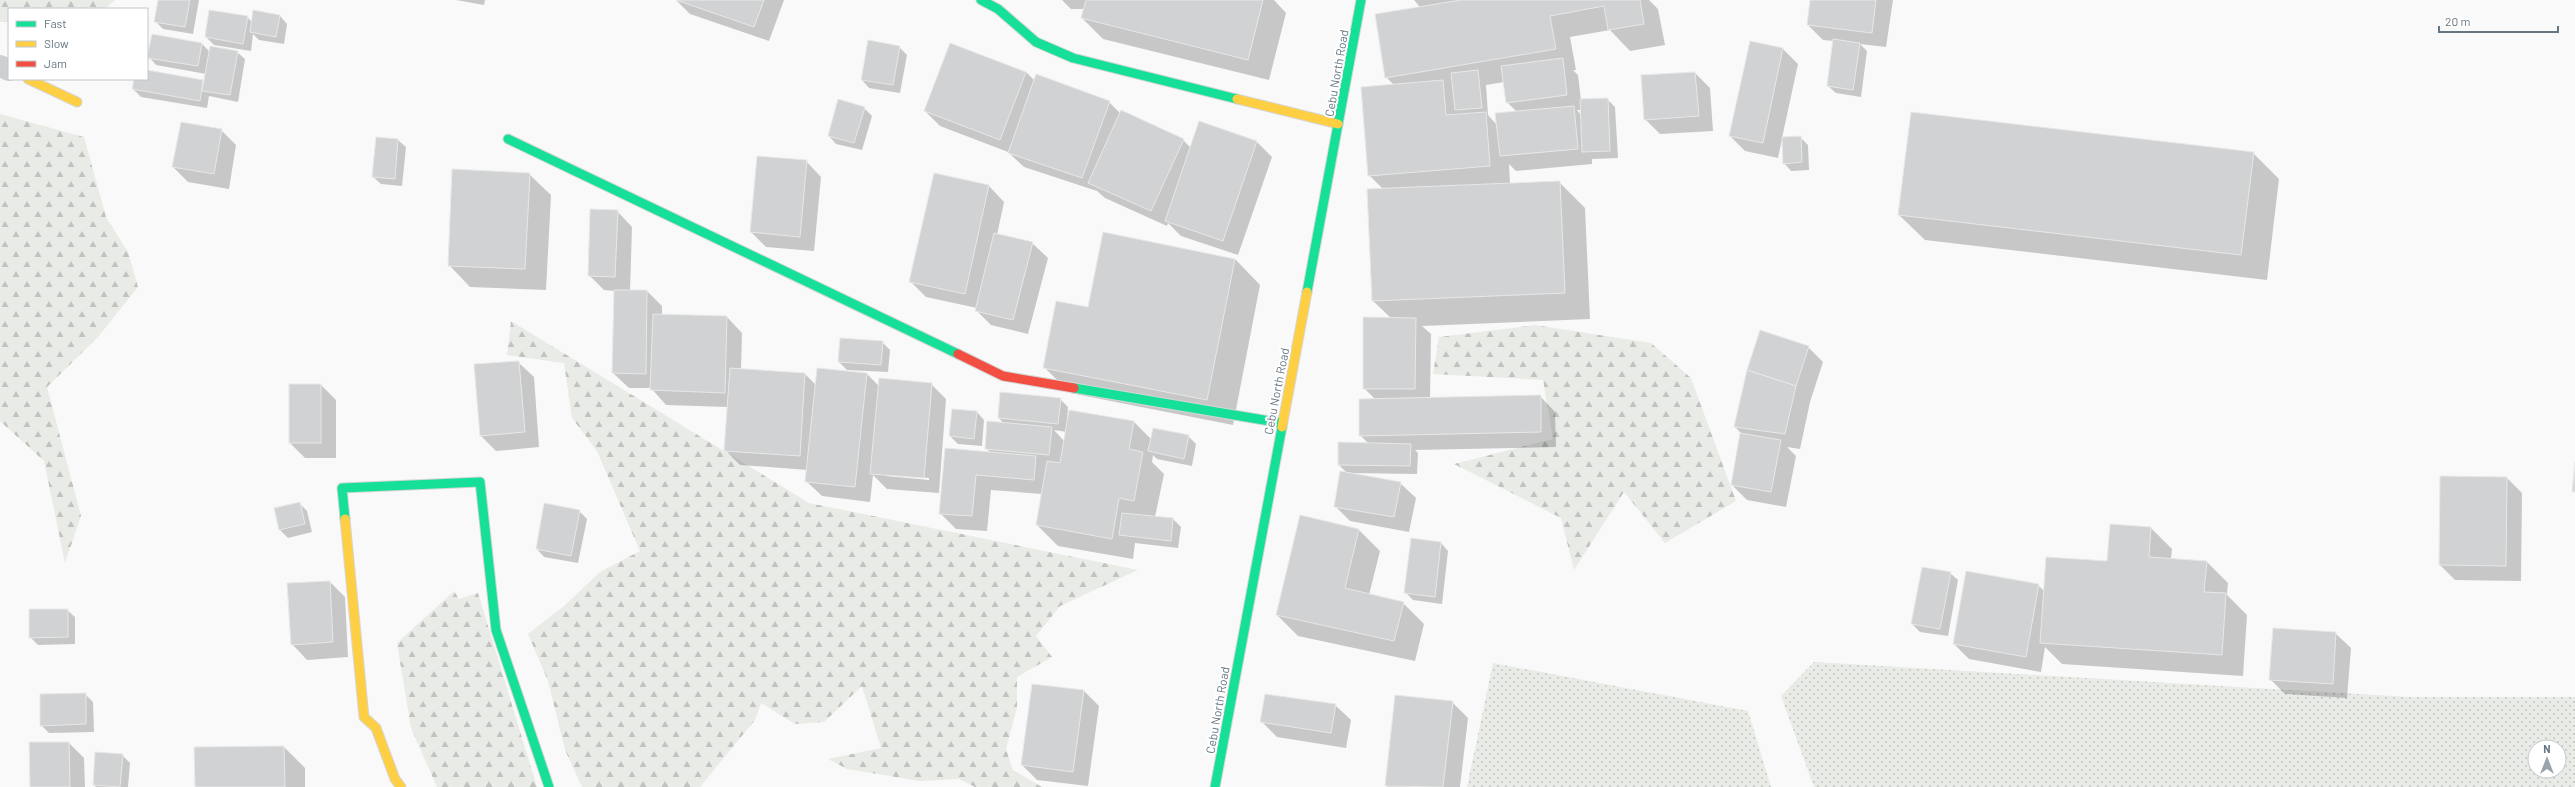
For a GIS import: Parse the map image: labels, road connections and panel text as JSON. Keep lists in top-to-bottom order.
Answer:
{
  "streets": {
    "main road": ["Cebu North Road"]
  },
  "legend": ["Fast", "Slow", "Jam"],
  "scale_bar": "20 m",
  "north": "top"
}
